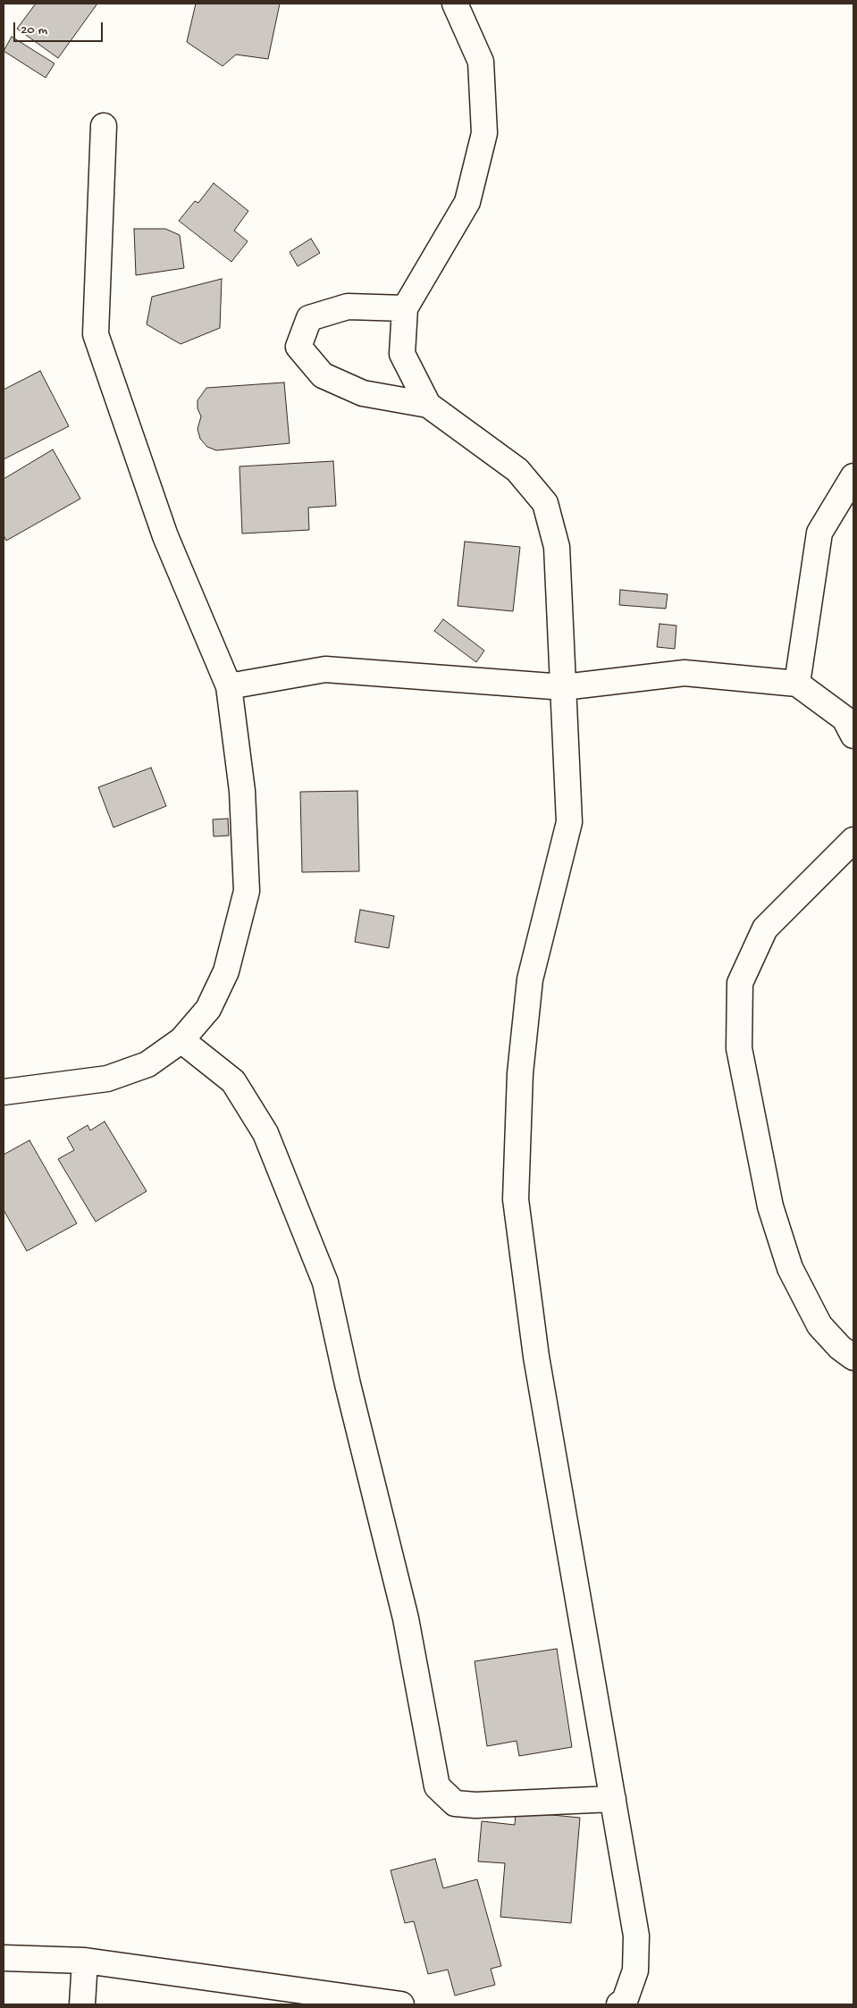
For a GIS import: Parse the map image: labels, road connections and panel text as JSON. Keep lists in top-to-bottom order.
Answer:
{
  "scale_bar": "20 m"
}
